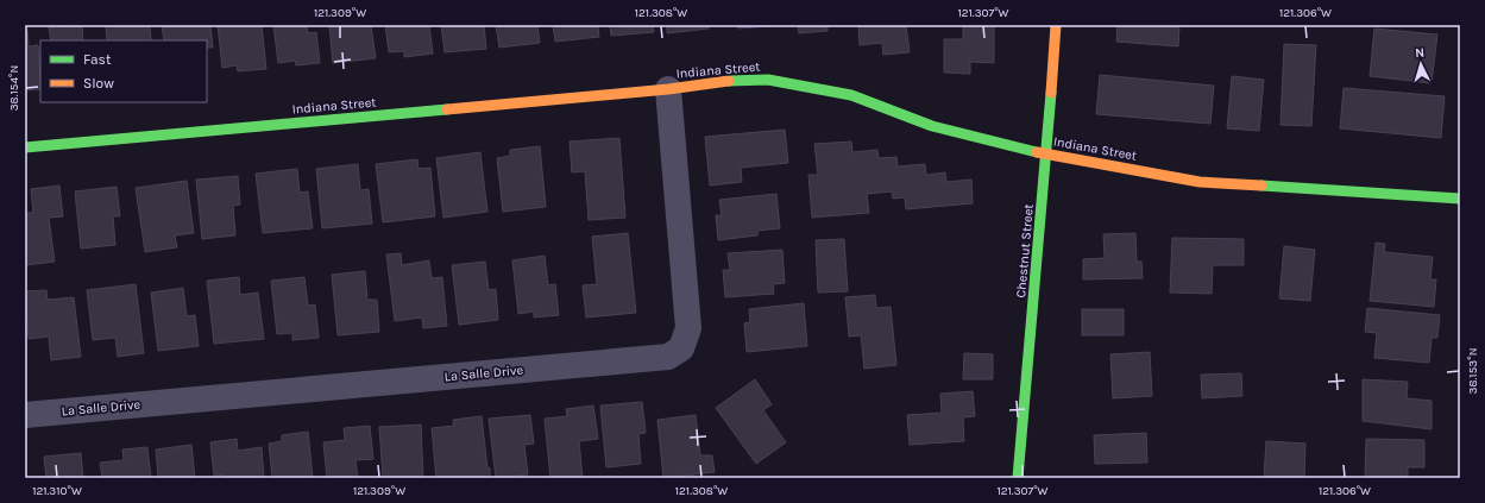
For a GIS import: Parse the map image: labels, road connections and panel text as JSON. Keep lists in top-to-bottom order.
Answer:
{
  "streets": {
    "street": ["Indiana Street", "Chestnut Street", "La Salle Drive"]
  },
  "crossings": [
    ["Indiana Street", "Chestnut Street"],
    ["Indiana Street", "La Salle Drive"]
  ],
  "legend": ["Fast", "Slow"],
  "north": "top",
  "coordinates": [
    "121.309°W",
    "121.308°W",
    "121.307°W",
    "121.306°W",
    "38.154°N",
    "38.153°N",
    "121.310°W"
  ]
}
